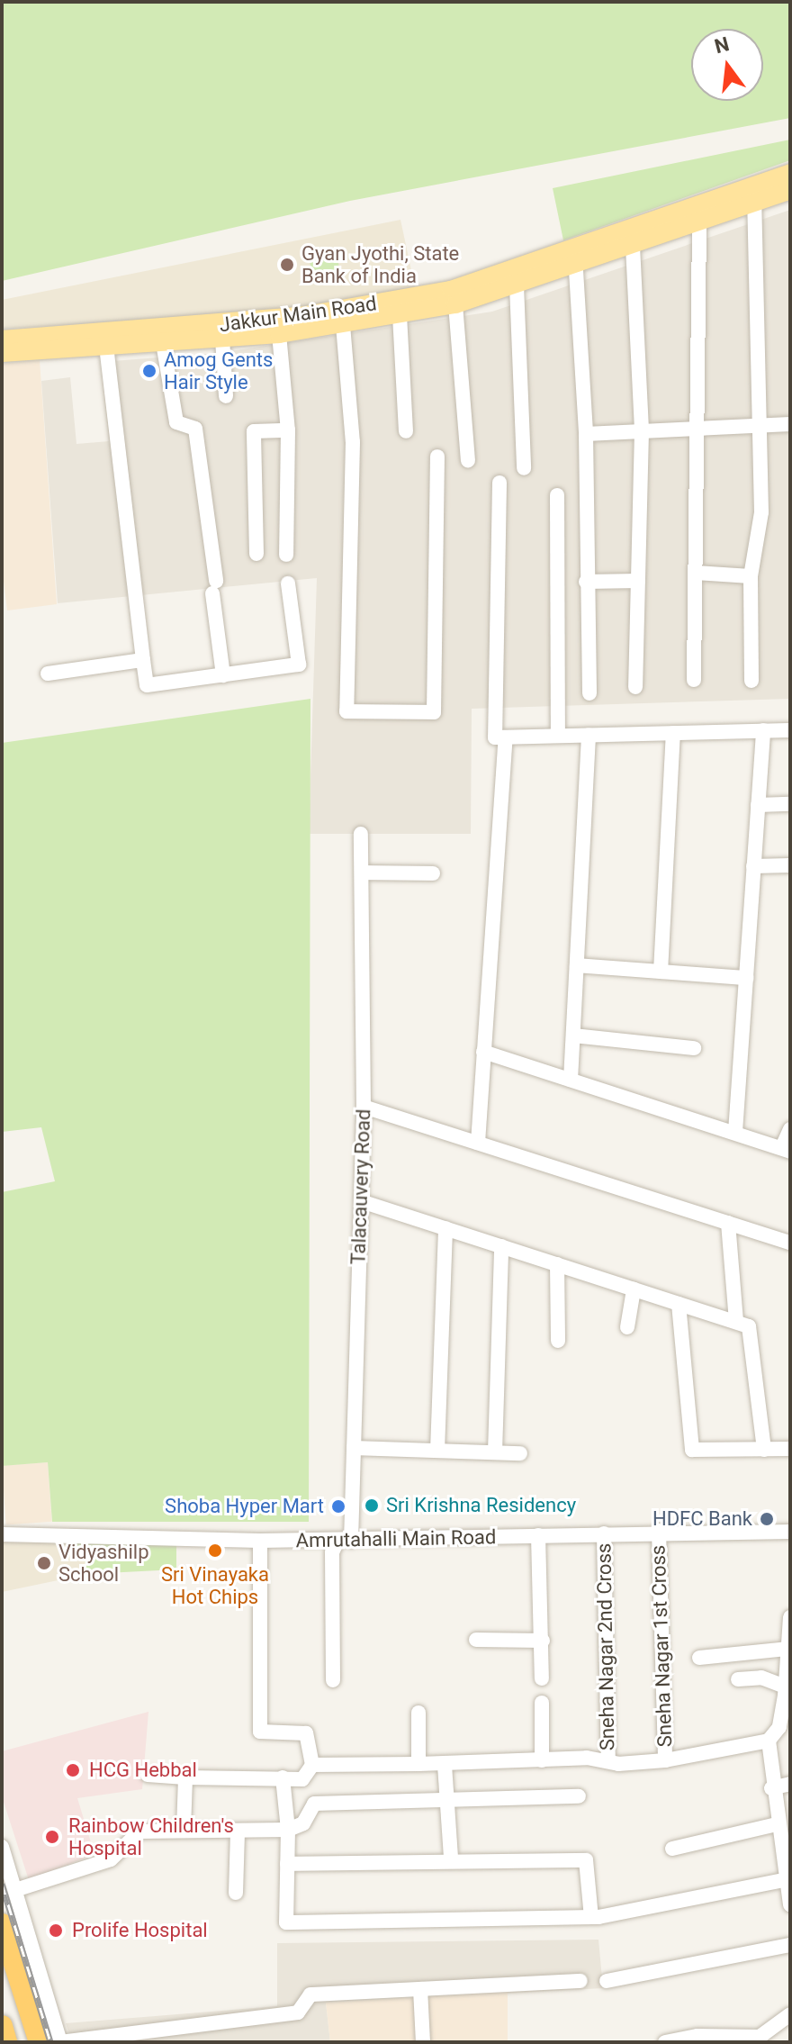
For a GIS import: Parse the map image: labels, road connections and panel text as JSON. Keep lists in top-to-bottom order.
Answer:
{
  "streets": {
    "main road": ["Jakkur Main Road"],
    "street": [
      "Talacauvery Road",
      "Amrutahalli Main Road",
      "Sneha Nagar 1st Cross",
      "Sneha Nagar 2nd Cross"
    ]
  },
  "crossings": [
    ["Talacauvery Road", "Amrutahalli Main Road"],
    ["Amrutahalli Main Road", "Sneha Nagar 1st Cross"],
    ["Amrutahalli Main Road", "Sneha Nagar 2nd Cross"]
  ],
  "places": [
    "Gyan Jyothi, State Bank of India",
    "Amog Gents Hair Style",
    "Sri Krishna Residency",
    "Shoba Hyper Mart",
    "HDFC Bank",
    "Sri Vinayaka Hot Chips",
    "Vidyashilp School",
    "HCG Hebbal",
    "Rainbow Children's Hospital",
    "Prolife Hospital"
  ],
  "north": "top"
}
